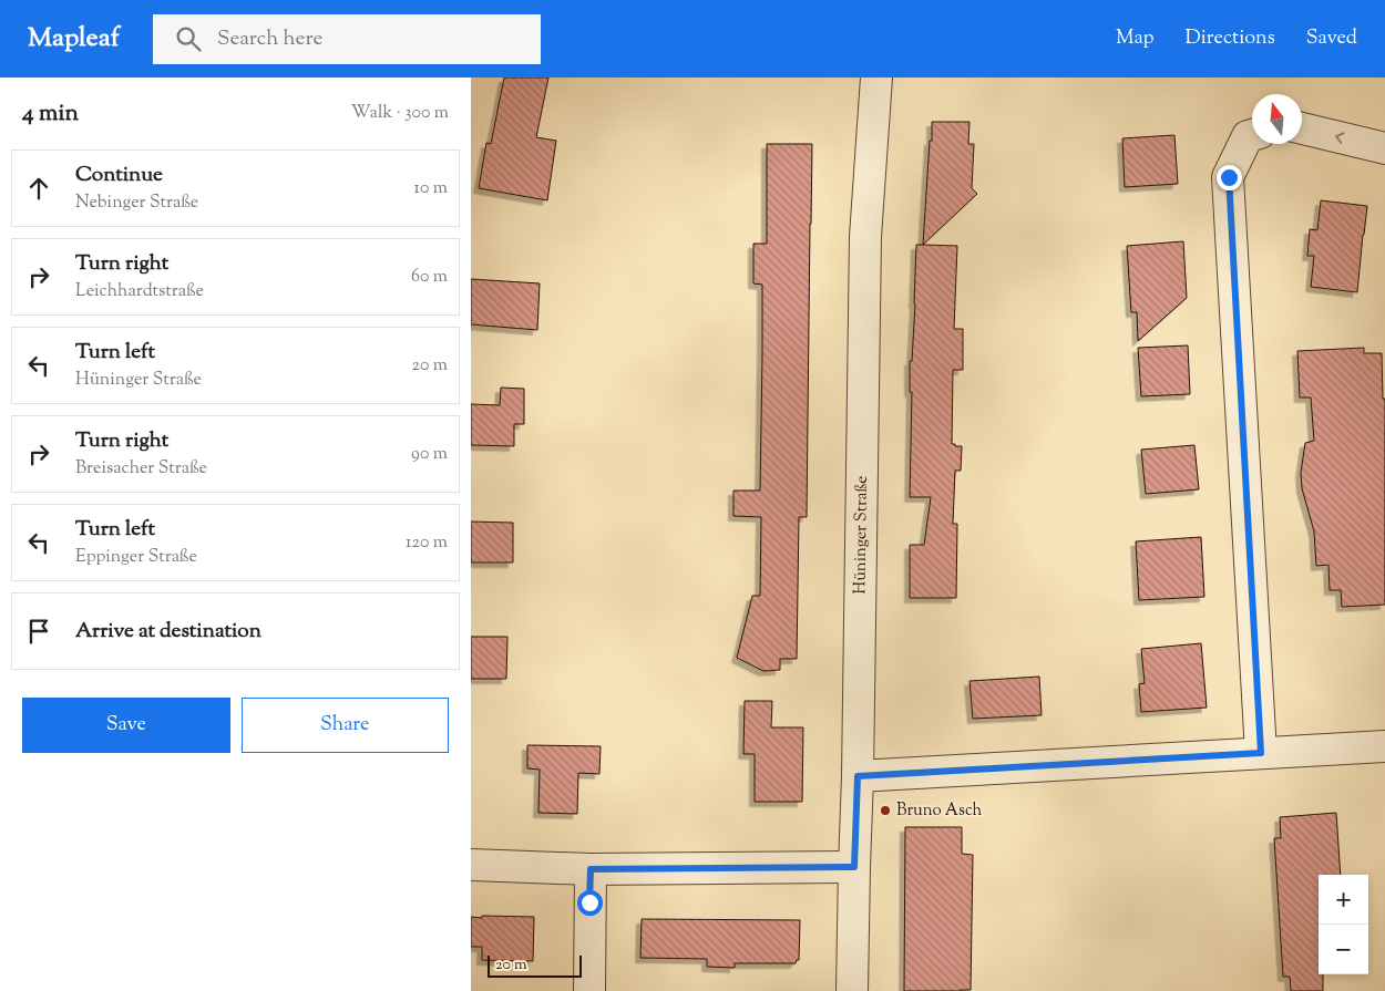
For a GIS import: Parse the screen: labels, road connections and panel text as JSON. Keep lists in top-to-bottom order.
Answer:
{
  "streets": {
    "street": ["Hüninger Straße"]
  },
  "places": ["Bruno Asch"],
  "scale_bar": "20 m",
  "north": "top",
  "page": {
    "header": "Mapleaf",
    "search": "Search here",
    "nav": ["Map", "Directions", "Saved"],
    "heading": ["4 min", "Walk · 300 m"],
    "list": [
      ["Continue", "Nebinger Straße", "10 m"],
      ["Turn right", "Leichhardtstraße", "60 m"],
      ["Turn left", "Hüninger Straße", "20 m"],
      ["Turn right", "Breisacher Straße", "90 m"],
      ["Turn left", "Eppinger Straße", "120 m"],
      "Arrive at destination"
    ],
    "buttons": ["Save", "Share"],
    "map_buttons": ["+", "−"],
    "scale": "20 m"
  }
}
